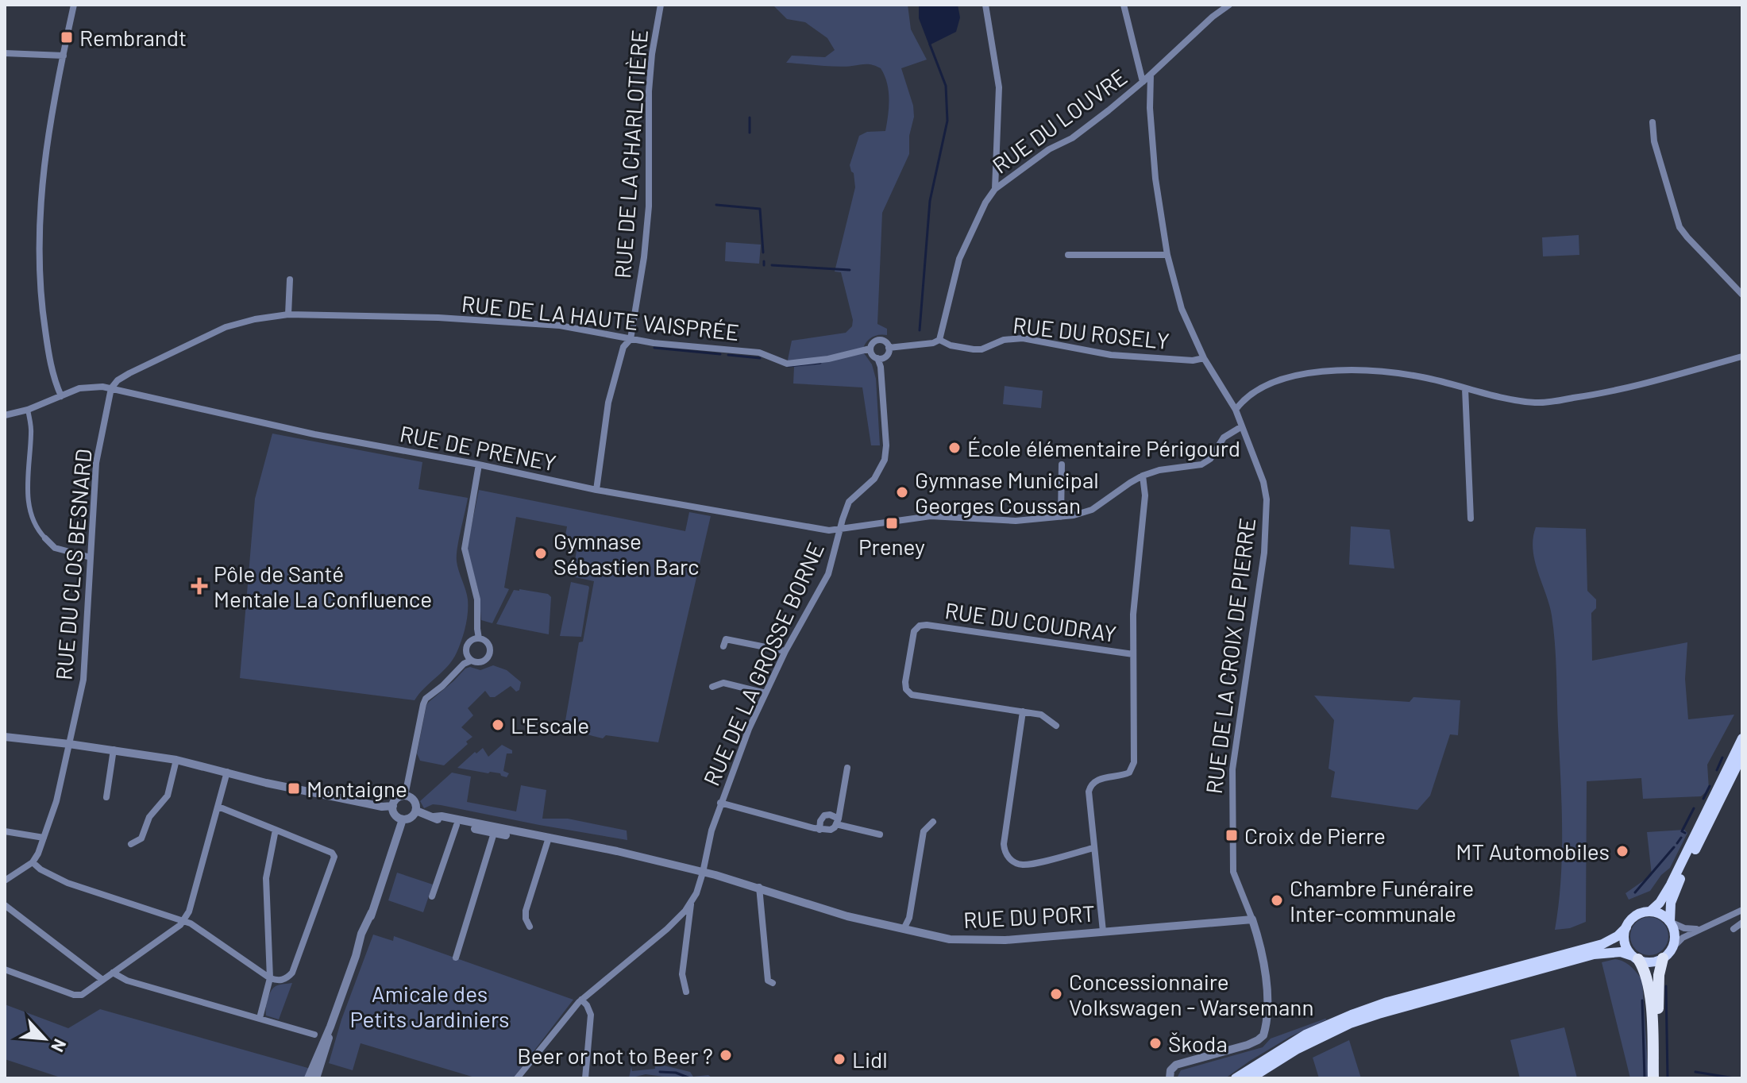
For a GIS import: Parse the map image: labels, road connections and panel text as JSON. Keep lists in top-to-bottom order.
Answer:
{
  "streets": {
    "street": [
      "RUE DU LOUVRE",
      "RUE DE LA CHARLOTIÈRE",
      "RUE DE LA HAUTE VAISPRÉE",
      "RUE DU ROSELY",
      "RUE DE PRENEY",
      "RUE DU CLOS BESNARD",
      "RUE DU COUDRAY",
      "RUE DE LA CROIX DE PIERRE",
      "RUE DE LA GROSSE BORNE",
      "RUE DU PORT"
    ]
  },
  "crossings": [
    ["RUE DU LOUVRE", "RUE DE LA CROIX DE PIERRE"],
    ["RUE DE LA CHARLOTIÈRE", "RUE DE LA HAUTE VAISPRÉE"],
    ["RUE DE LA CHARLOTIÈRE", "RUE DE PRENEY"],
    ["RUE DE LA HAUTE VAISPRÉE", "RUE DE PRENEY"],
    ["RUE DE LA HAUTE VAISPRÉE", "RUE DU CLOS BESNARD"],
    ["RUE DE LA HAUTE VAISPRÉE", "RUE DE LA GROSSE BORNE"],
    ["RUE DU ROSELY", "RUE DE LA CROIX DE PIERRE"],
    ["RUE DE PRENEY", "RUE DU CLOS BESNARD"],
    ["RUE DE PRENEY", "RUE DE LA CROIX DE PIERRE"],
    ["RUE DE PRENEY", "RUE DE LA GROSSE BORNE"],
    ["RUE DE LA CROIX DE PIERRE", "RUE DU PORT"],
    ["RUE DE LA GROSSE BORNE", "RUE DU PORT"]
  ],
  "parks": ["Amicale des Petits Jardiniers"],
  "places": {
    "transit": [
      "Rembrandt",
      "Preney",
      "Montaigne",
      "Croix de Pierre"
    ],
    "other": [
      "École élémentaire Périgourd",
      "Gymnase Municipal Georges Coussan",
      "Gymnase Sébastien Barc",
      "L'Escale",
      "MT Automobiles",
      "Chambre Funéraire Inter-communale",
      "Concessionnaire Volkswagen - Warsemann",
      "Škoda",
      "Beer or not to Beer ?",
      "Lidl"
    ],
    "health": ["Pôle de Santé Mentale La Confluence"]
  },
  "north": "bottom right"
}
